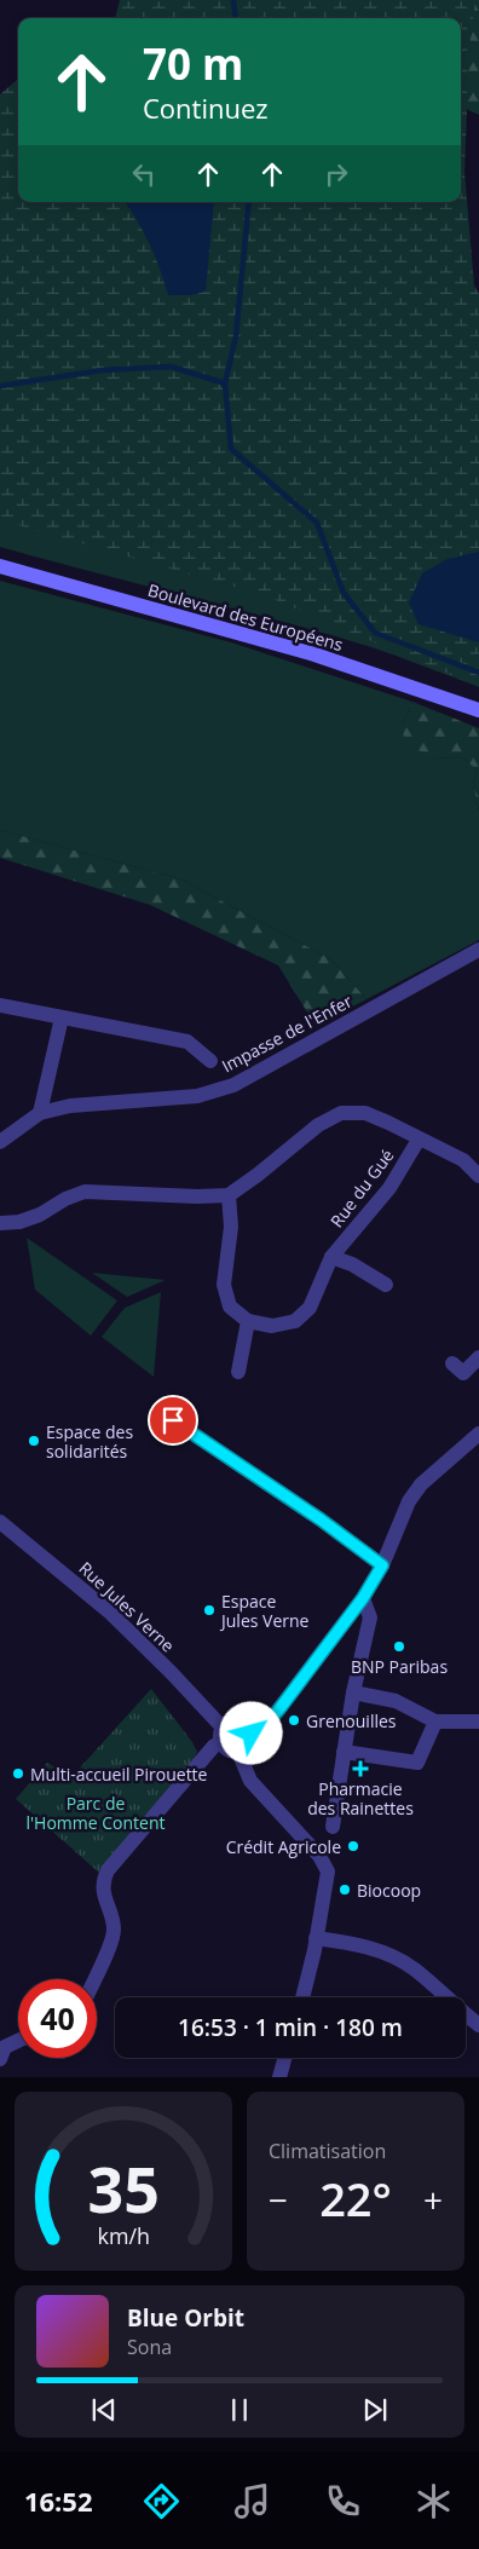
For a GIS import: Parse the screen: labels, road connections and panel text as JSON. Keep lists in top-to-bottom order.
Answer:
{
  "streets": {
    "main road": ["Boulevard des Européens"],
    "street": ["Impasse de l'Enfer", "Rue du Gué", "Rue Jules Verne"]
  },
  "parks": ["Parc de l'Homme Content"],
  "places": {
    "other": [
      "Espace des solidarités",
      "Espace Jules Verne",
      "BNP Paribas",
      "Grenouilles",
      "Multi-accueil Pirouette",
      "Crédit Agricole",
      "Biocoop"
    ],
    "health": ["Pharmacie des Rainettes"]
  },
  "page": {
    "turn": ["70 m", "Continuez"],
    "limit": "40",
    "trip": "16:53 · 1 min · 180 m",
    "tile": "Climatisation",
    "heat": ["−", "22°", "+"],
    "song": ["Blue Orbit", "Sona"],
    "tabs": "16:52",
    "gauge": ["35", "km/h"]
  }
}
